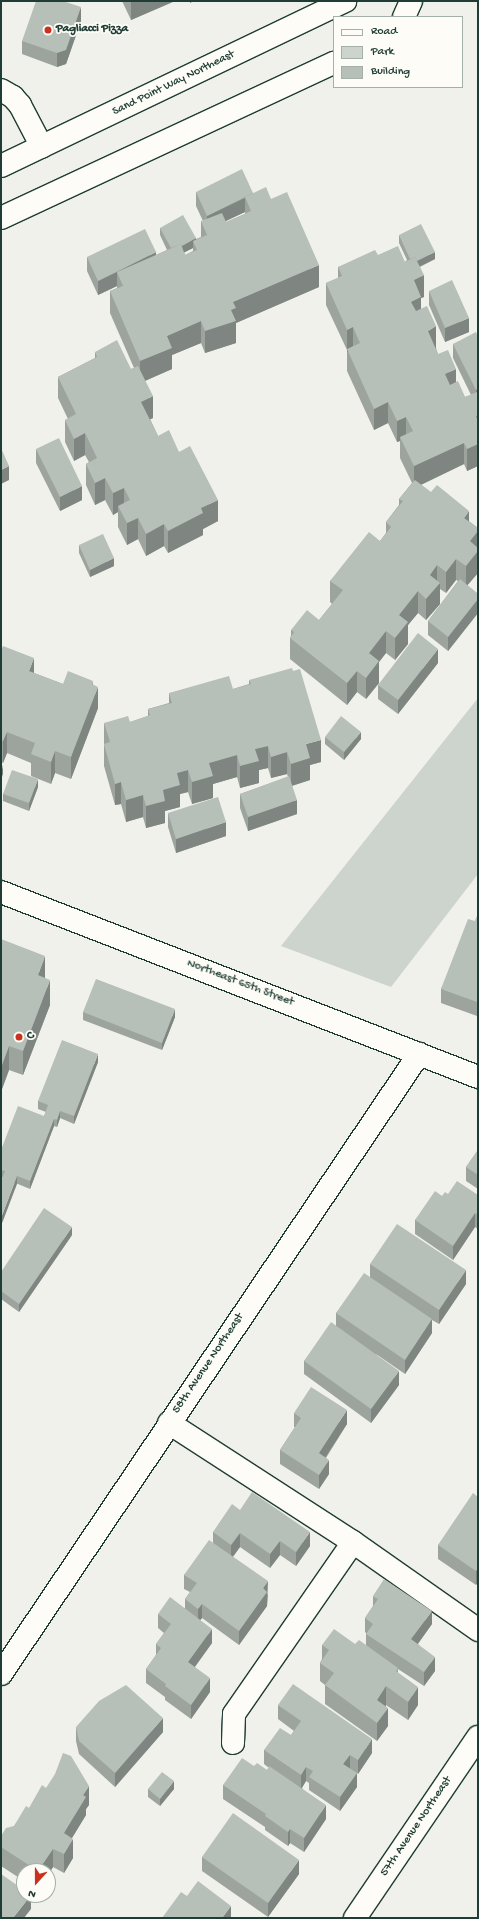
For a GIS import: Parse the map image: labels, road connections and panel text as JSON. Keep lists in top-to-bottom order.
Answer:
{
  "streets": {
    "main road": [
      "Sand Point Way Northeast",
      "Northeast 65th Street",
      "58th Avenue Northeast",
      "57th Avenue Northeast"
    ]
  },
  "crossings": [
    ["Northeast 65th Street", "58th Avenue Northeast"]
  ],
  "places": ["Pagliacci Pizza", "C"],
  "legend": ["Road", "Park", "Building"],
  "north": "bottom"
}
